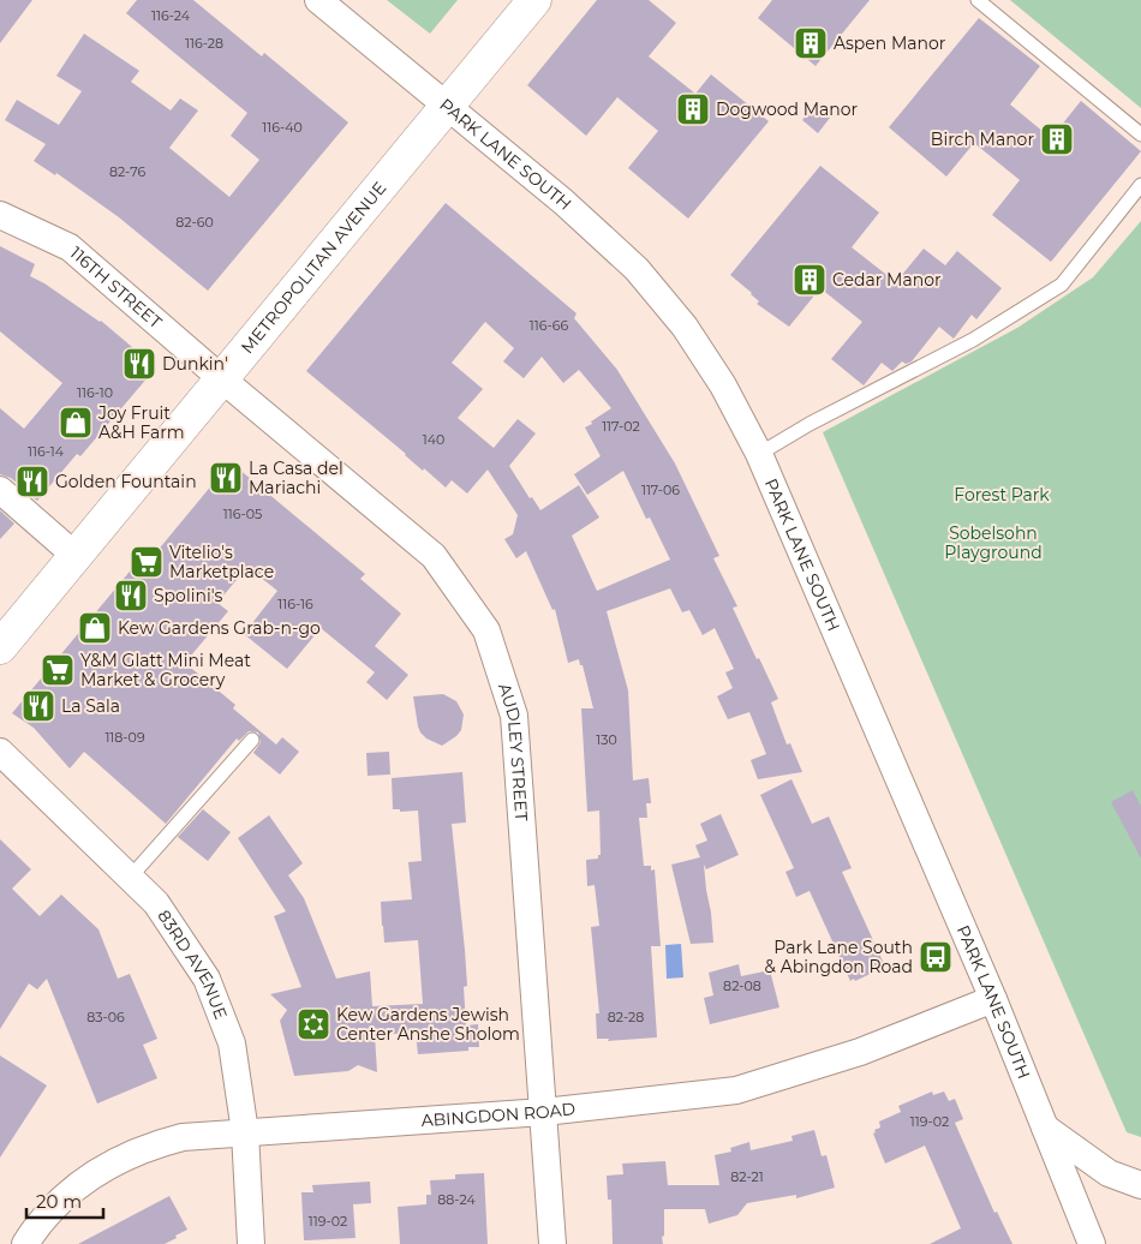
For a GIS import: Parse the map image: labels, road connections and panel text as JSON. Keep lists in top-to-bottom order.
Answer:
{
  "streets": {
    "main road": ["METROPOLITAN AVENUE"],
    "street": [
      "PARK LANE SOUTH",
      "116TH STREET",
      "AUDLEY STREET",
      "83RD AVENUE",
      "ABINGDON ROAD"
    ]
  },
  "crossings": [
    ["PARK LANE SOUTH", "METROPOLITAN AVENUE"],
    ["PARK LANE SOUTH", "ABINGDON ROAD"],
    ["METROPOLITAN AVENUE", "116TH STREET"],
    ["METROPOLITAN AVENUE", "AUDLEY STREET"],
    ["116TH STREET", "AUDLEY STREET"],
    ["AUDLEY STREET", "ABINGDON ROAD"],
    ["83RD AVENUE", "ABINGDON ROAD"]
  ],
  "parks": ["Forest Park", "Sobelsohn Playground"],
  "places": {
    "building": [
      "Aspen Manor",
      "Dogwood Manor",
      "Birch Manor",
      "Cedar Manor"
    ],
    "restaurant": [
      "Dunkin'",
      "La Casa del Mariachi",
      "Golden Fountain",
      "Spolini's",
      "La Sala"
    ],
    "shop": ["Joy Fruit A&H Farm", "Kew Gardens Grab-n-go"],
    "supermarket": ["Vitelio's Marketplace", "Y&M Glatt Mini Meat Market & Grocery"],
    "bus stop": ["Park Lane South & Abingdon Road"],
    "synagogue": ["Kew Gardens Jewish Center Anshe Sholom"]
  },
  "house_numbers": [
    "116-24",
    "116-28",
    "116-40",
    "82-76",
    "82-60",
    "116-66",
    "116-10",
    "117-02",
    "140",
    "116-14",
    "117-06",
    "116-05",
    "116-16",
    "118-09",
    "130",
    "82-08",
    "83-06",
    "82-28",
    "119-02",
    "82-21",
    "88-24",
    "119-02"
  ],
  "scale_bar": "20 m"
}
